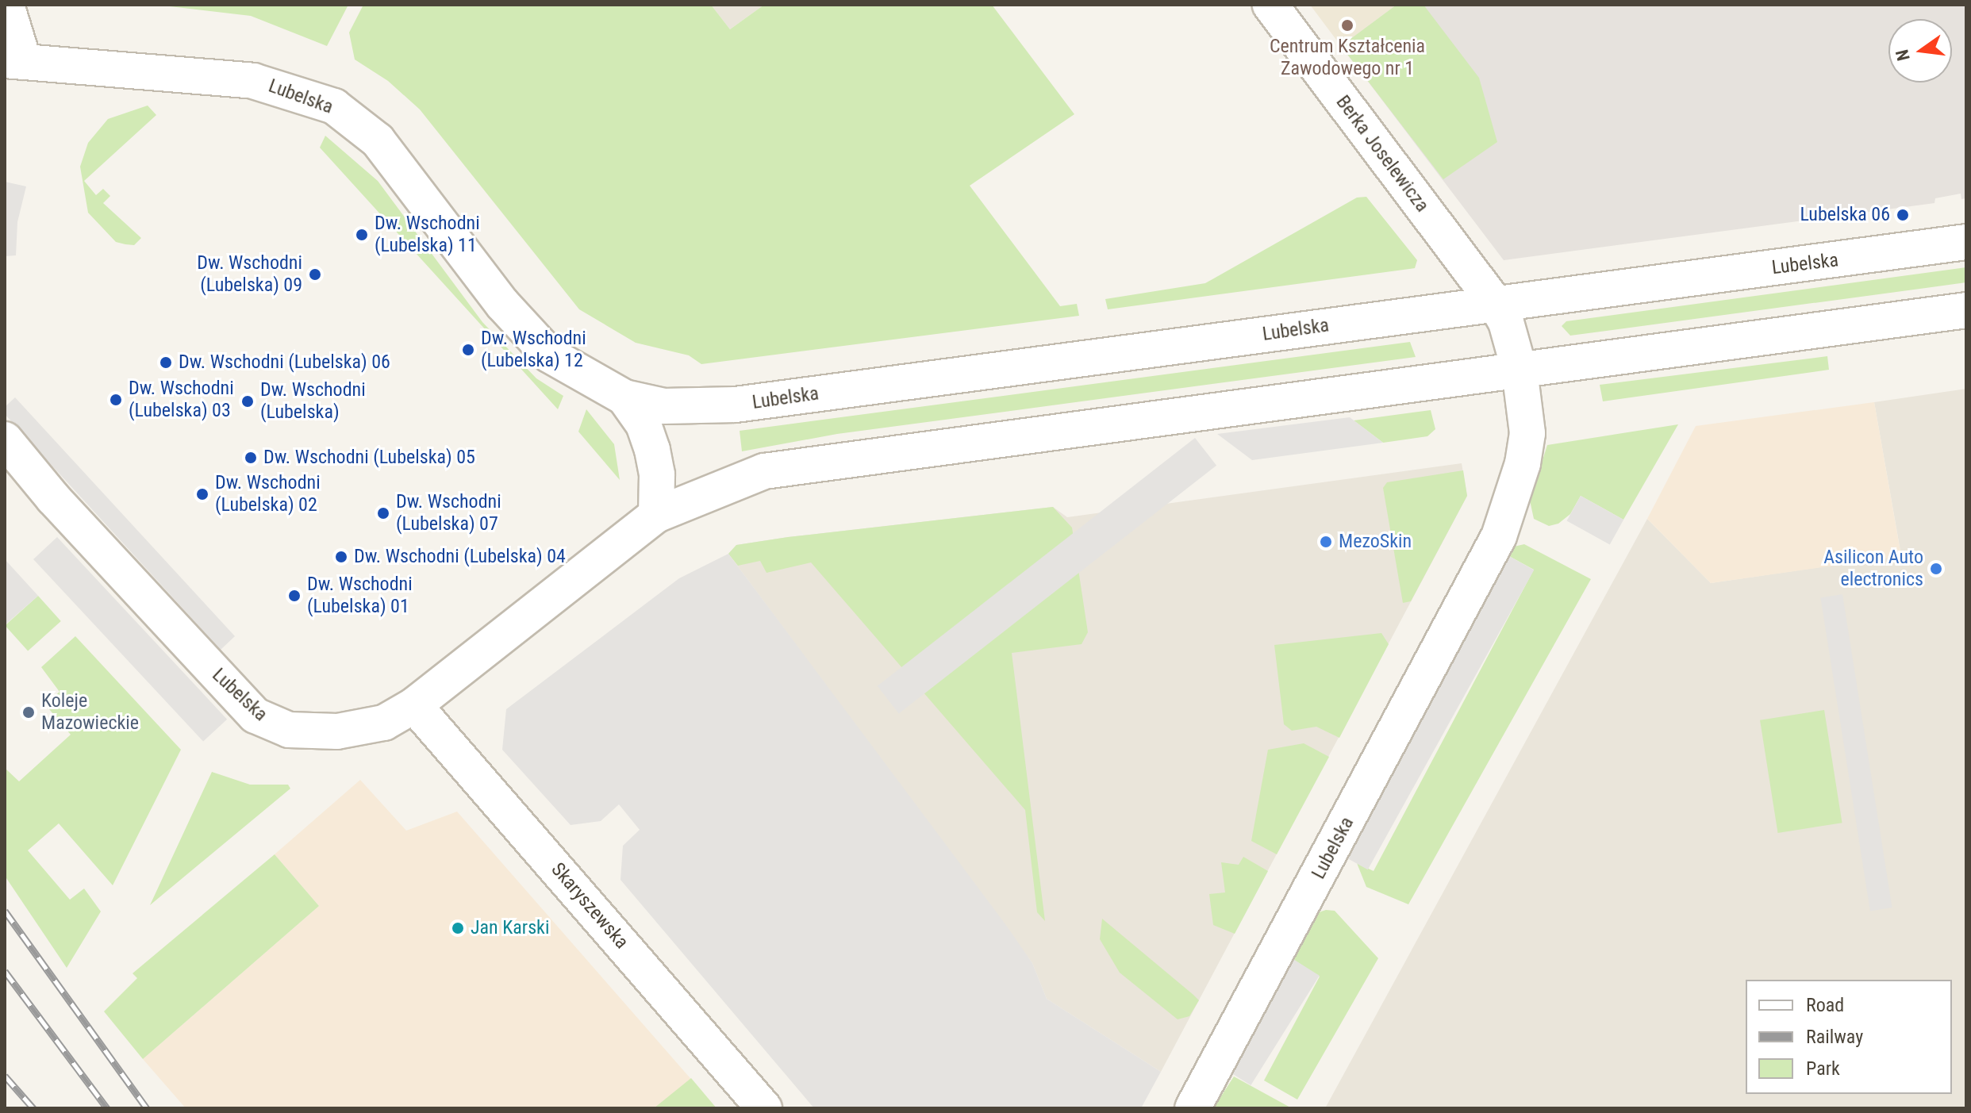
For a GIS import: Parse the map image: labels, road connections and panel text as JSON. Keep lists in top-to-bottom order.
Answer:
{
  "streets": {
    "street": ["Lubelska", "Berka Joselewicza", "Skaryszewska"]
  },
  "crossings": [
    ["Lubelska", "Berka Joselewicza"],
    ["Lubelska", "Skaryszewska"]
  ],
  "places": [
    "Centrum Kształcenia Zawodowego nr 1",
    "Lubelska 06",
    "Dw. Wschodni (Lubelska) 11",
    "Dw. Wschodni (Lubelska) 09",
    "Dw. Wschodni (Lubelska) 12",
    "Dw. Wschodni (Lubelska) 06",
    "Dw. Wschodni (Lubelska) 03",
    "Dw. Wschodni (Lubelska)",
    "Dw. Wschodni (Lubelska) 05",
    "Dw. Wschodni (Lubelska) 02",
    "Dw. Wschodni (Lubelska) 07",
    "MezoSkin",
    "Dw. Wschodni (Lubelska) 04",
    "Asilicon Auto electronics",
    "Dw. Wschodni (Lubelska) 01",
    "Koleje Mazowieckie",
    "Jan Karski"
  ],
  "legend": ["Road", "Railway", "Park"],
  "north": "left"
}
